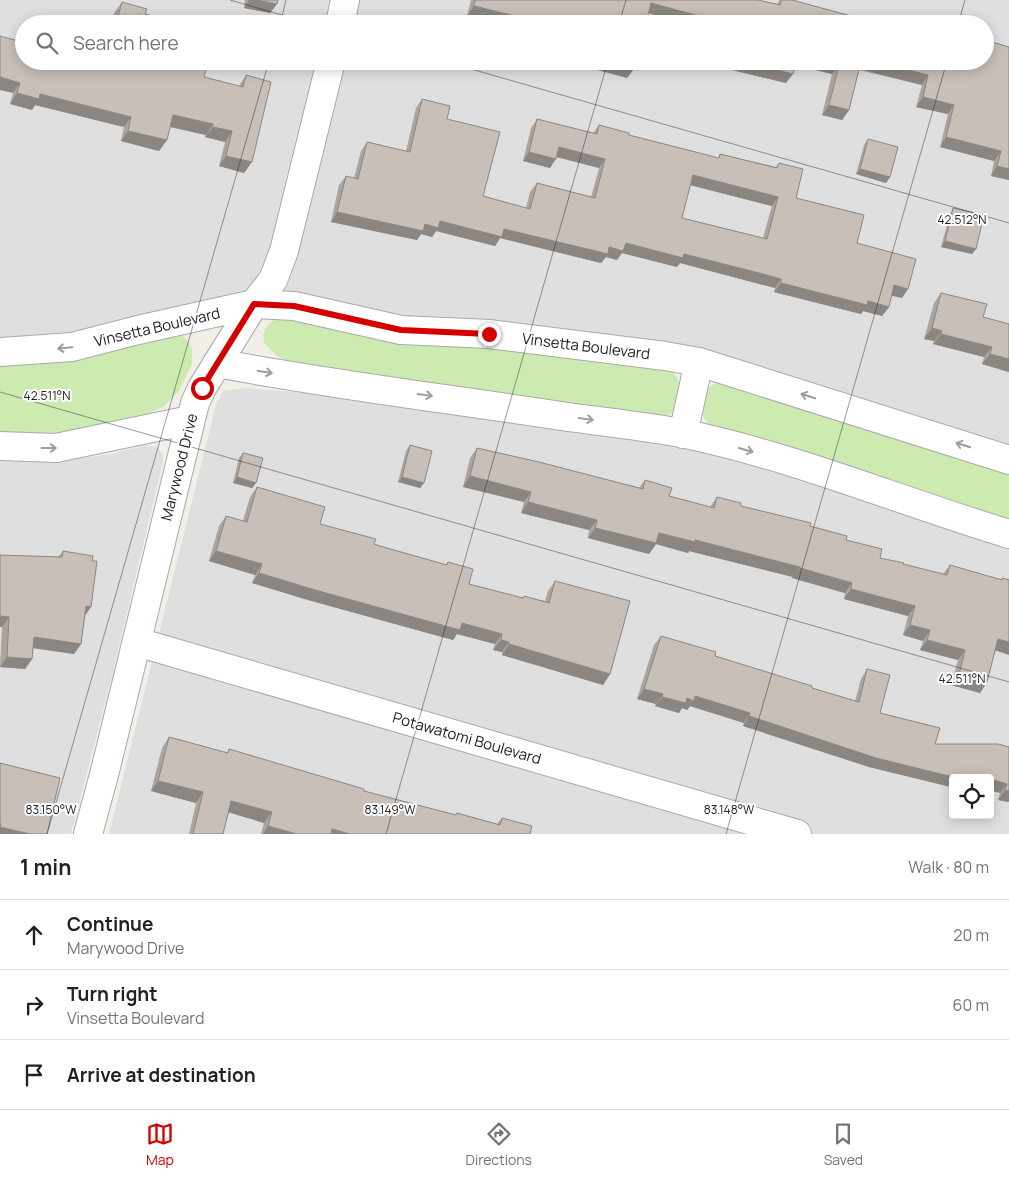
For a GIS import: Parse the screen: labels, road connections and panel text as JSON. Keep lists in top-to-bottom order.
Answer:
{
  "streets": {
    "street": ["Vinsetta Boulevard", "Marywood Drive", "Potawatomi Boulevard"]
  },
  "crossings": [
    ["Vinsetta Boulevard", "Marywood Drive"],
    ["Marywood Drive", "Potawatomi Boulevard"]
  ],
  "page": {
    "search": "Search here",
    "heading": ["1 min", "Walk · 80 m"],
    "list": [
      ["Continue", "Marywood Drive", "20 m"],
      ["Turn right", "Vinsetta Boulevard", "60 m"],
      "Arrive at destination"
    ],
    "nav": ["Map", "Directions", "Saved"]
  },
  "coordinates": [
    "42.512°N",
    "42.511°N",
    "83.150°W",
    "83.149°W",
    "83.148°W"
  ]
}
